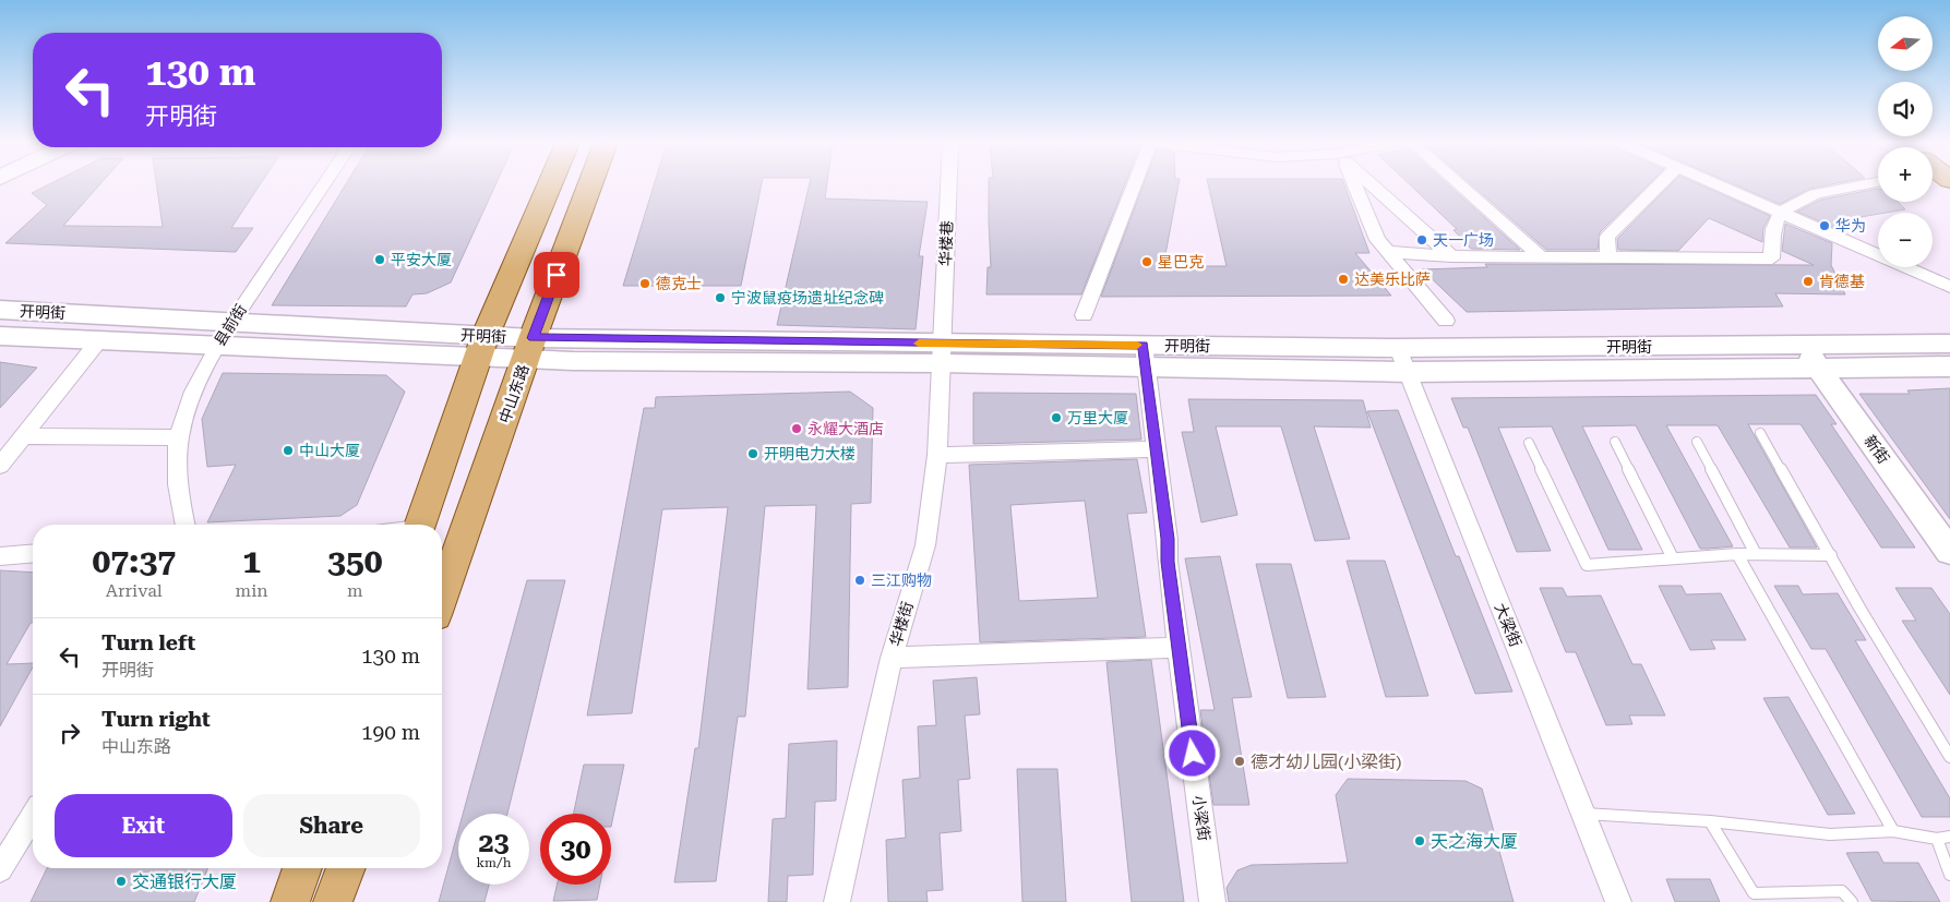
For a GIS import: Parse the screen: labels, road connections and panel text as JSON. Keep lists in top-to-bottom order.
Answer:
{
  "streets": {
    "main road": ["中山东路"],
    "street": [
      "华楼巷",
      "开明街",
      "县前街",
      "新街",
      "华楼街",
      "大梁街",
      "小梁街"
    ]
  },
  "crossings": [
    ["华楼巷", "开明街"],
    ["华楼巷", "华楼街"],
    ["开明街", "县前街"],
    ["开明街", "中山东路"],
    ["开明街", "新街"],
    ["开明街", "华楼街"],
    ["开明街", "大梁街"],
    ["开明街", "小梁街"]
  ],
  "places": [
    "华为",
    "天一广场",
    "平安大厦",
    "星巴克",
    "达美乐比萨",
    "肯德基",
    "德克士",
    "宁波鼠疫场遗址纪念碑",
    "万里大厦",
    "永耀大酒店",
    "中山大厦",
    "开明电力大楼",
    "三江购物",
    "德才幼儿园(小梁街)",
    "天之海大厦",
    "交通银行大厦"
  ],
  "north": "left",
  "page": {
    "map_buttons": ["+", "−"],
    "turn": ["130 m", "开明街"],
    "eta": [
      "07:37",
      "Arrival",
      "1",
      "min",
      "350",
      "m"
    ],
    "list": [
      {
        "name": "Turn left",
        "note": "开明街",
        "value": "130 m"
      },
      {
        "name": "Turn right",
        "note": "中山东路",
        "value": "190 m"
      }
    ],
    "buttons": ["Exit", "Share"],
    "speed": "23 km/h",
    "limit": "30"
  }
}
